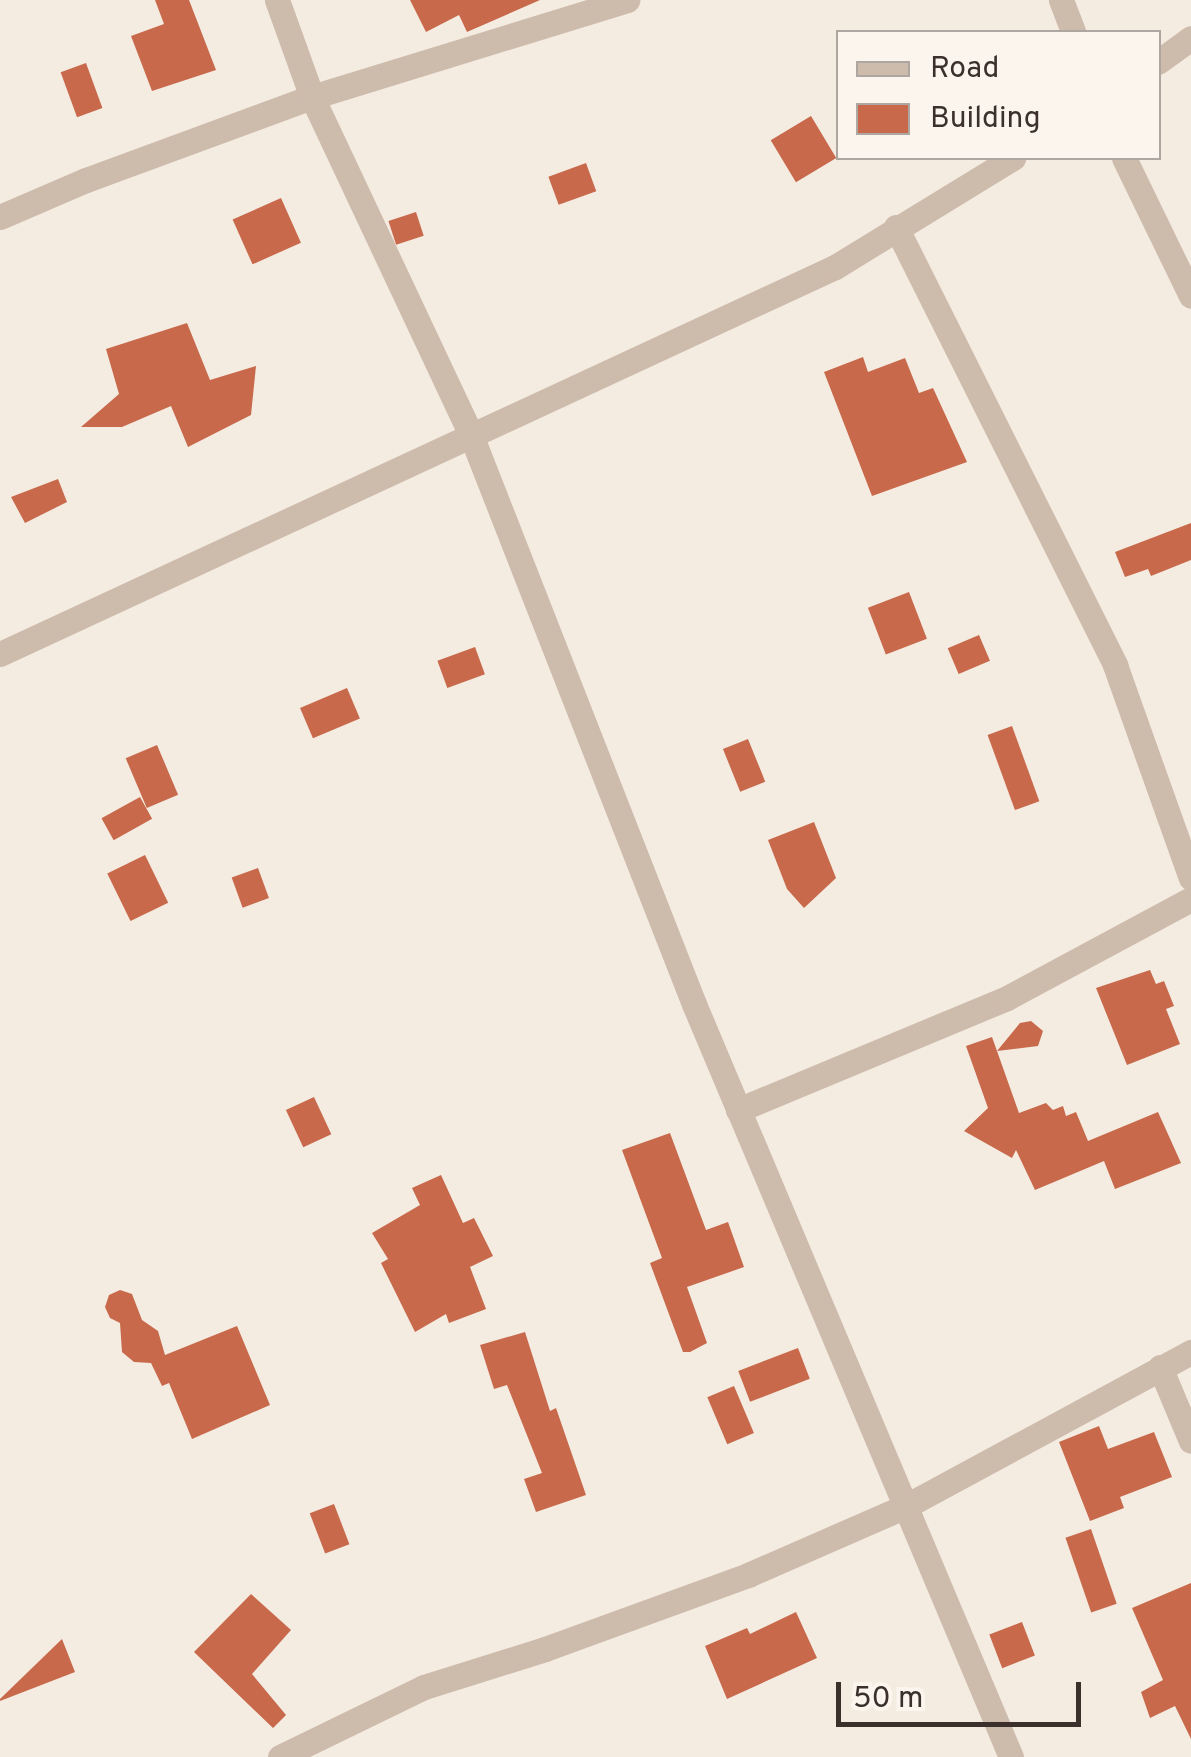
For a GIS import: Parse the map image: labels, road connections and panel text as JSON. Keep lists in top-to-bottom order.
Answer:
{
  "legend": ["Road", "Building"],
  "scale_bar": "50 m"
}
